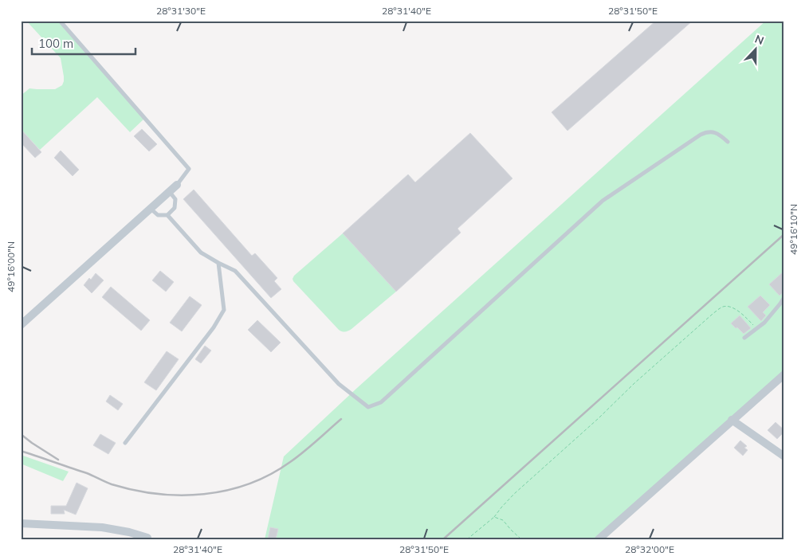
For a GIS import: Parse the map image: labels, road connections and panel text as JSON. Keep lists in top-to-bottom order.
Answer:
{
  "scale_bar": "100 m",
  "north": "top",
  "coordinates": [
    "28°31'30\"E",
    "28°31'40\"E",
    "28°31'50\"E",
    "49°16'10\"N",
    "49°16'00\"N",
    "28°32'00\"E"
  ]
}
